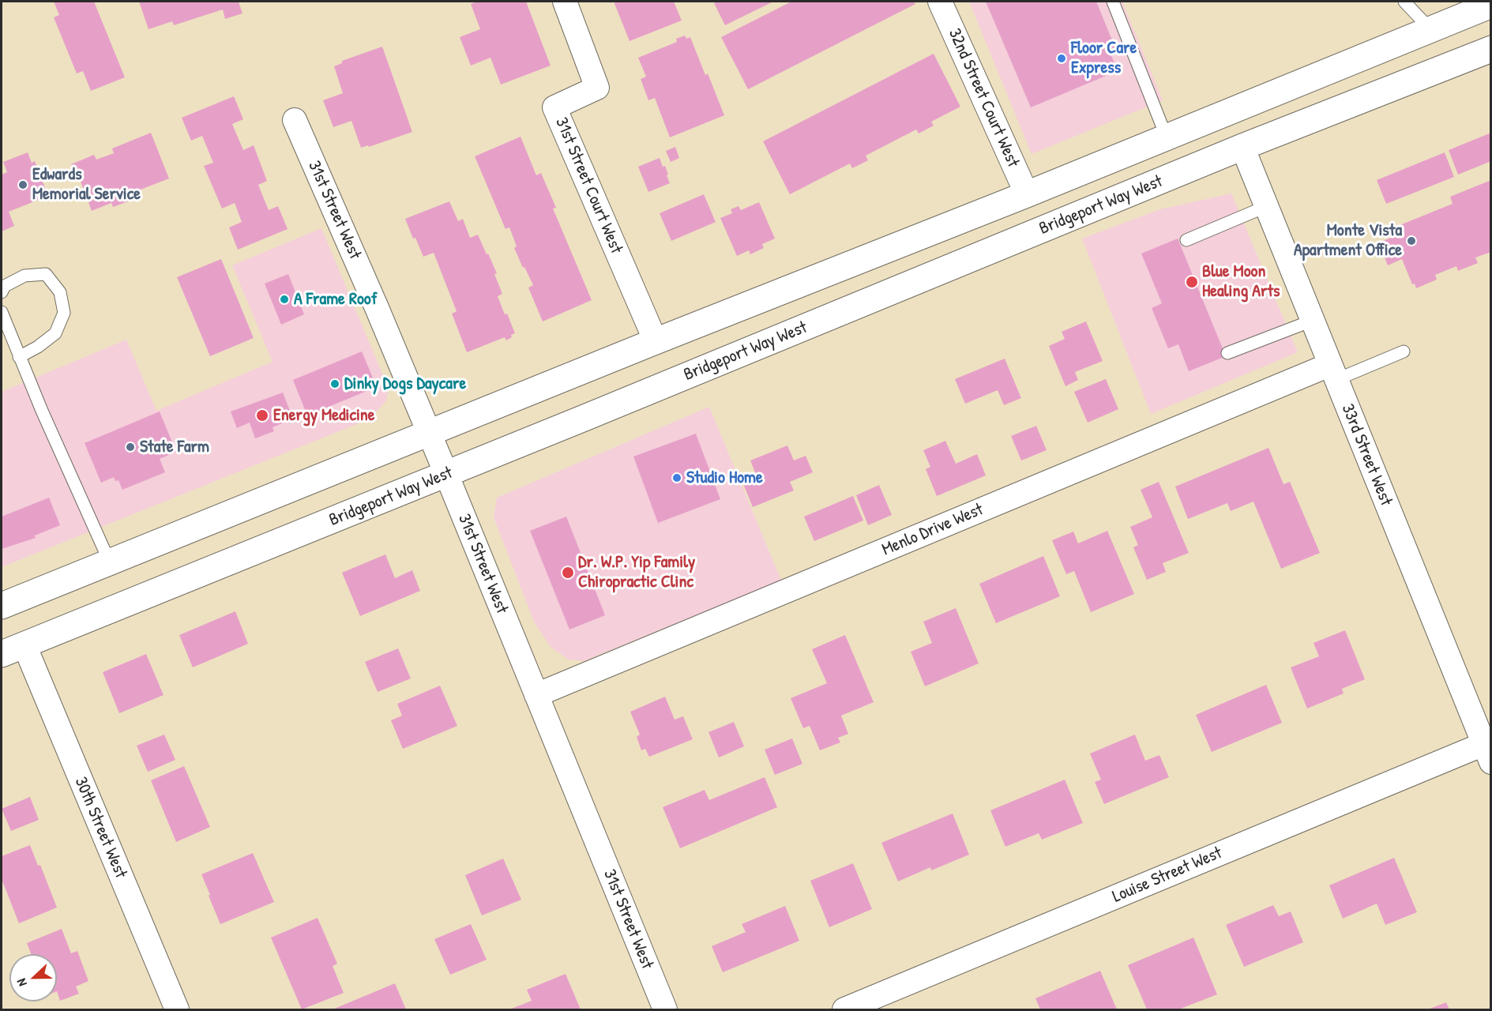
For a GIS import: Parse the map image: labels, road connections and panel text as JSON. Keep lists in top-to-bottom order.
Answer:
{
  "streets": {
    "main road": ["Bridgeport Way West"],
    "street": [
      "32nd Street Court West",
      "31st Street Court West",
      "31st Street West",
      "33rd Street West",
      "Menlo Drive West",
      "30th Street West",
      "Louise Street West"
    ]
  },
  "crossings": [
    ["Bridgeport Way West", "31st Street West"],
    ["Bridgeport Way West", "33rd Street West"],
    ["Bridgeport Way West", "30th Street West"],
    ["31st Street West", "Menlo Drive West"],
    ["33rd Street West", "Menlo Drive West"],
    ["33rd Street West", "Louise Street West"]
  ],
  "places": [
    "Floor Care Express",
    "Edwards Memorial Service",
    "Monte Vista Apartment Office",
    "Blue Moon Healing Arts",
    "A Frame Roof",
    "Dinky Dogs Daycare",
    "Energy Medicine",
    "State Farm",
    "Studio Home",
    "Dr. W.P. Yip Family Chiropractic Clinc"
  ],
  "north": "left"
}
